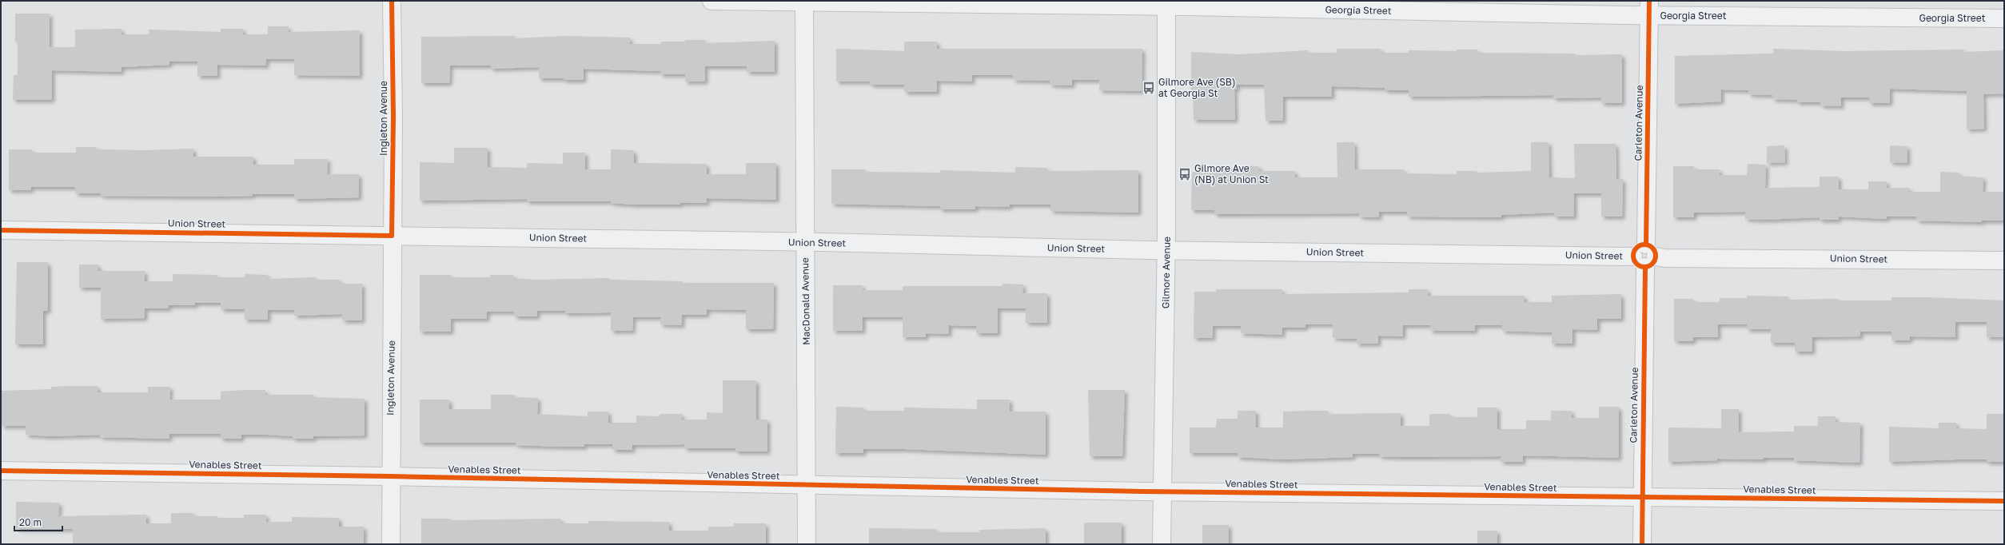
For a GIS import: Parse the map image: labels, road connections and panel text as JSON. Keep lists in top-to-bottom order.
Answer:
{
  "streets": {
    "street": [
      "Georgia Street",
      "Ingleton Avenue",
      "Carleton Avenue",
      "Union Street",
      "Gilmore Avenue",
      "MacDonald Avenue",
      "Venables Street"
    ]
  },
  "crossings": [
    ["Georgia Street", "Carleton Avenue"],
    ["Georgia Street", "Gilmore Avenue"],
    ["Georgia Street", "MacDonald Avenue"],
    ["Ingleton Avenue", "Union Street"],
    ["Ingleton Avenue", "Venables Street"],
    ["Carleton Avenue", "Union Street"],
    ["Carleton Avenue", "Venables Street"],
    ["Union Street", "Gilmore Avenue"],
    ["Union Street", "MacDonald Avenue"],
    ["Gilmore Avenue", "Venables Street"],
    ["MacDonald Avenue", "Venables Street"]
  ],
  "places": {
    "bus stop": ["Gilmore Ave (SB) at Georgia St", "Gilmore Ave (NB) at Union St"]
  },
  "scale_bar": "20 m"
}
